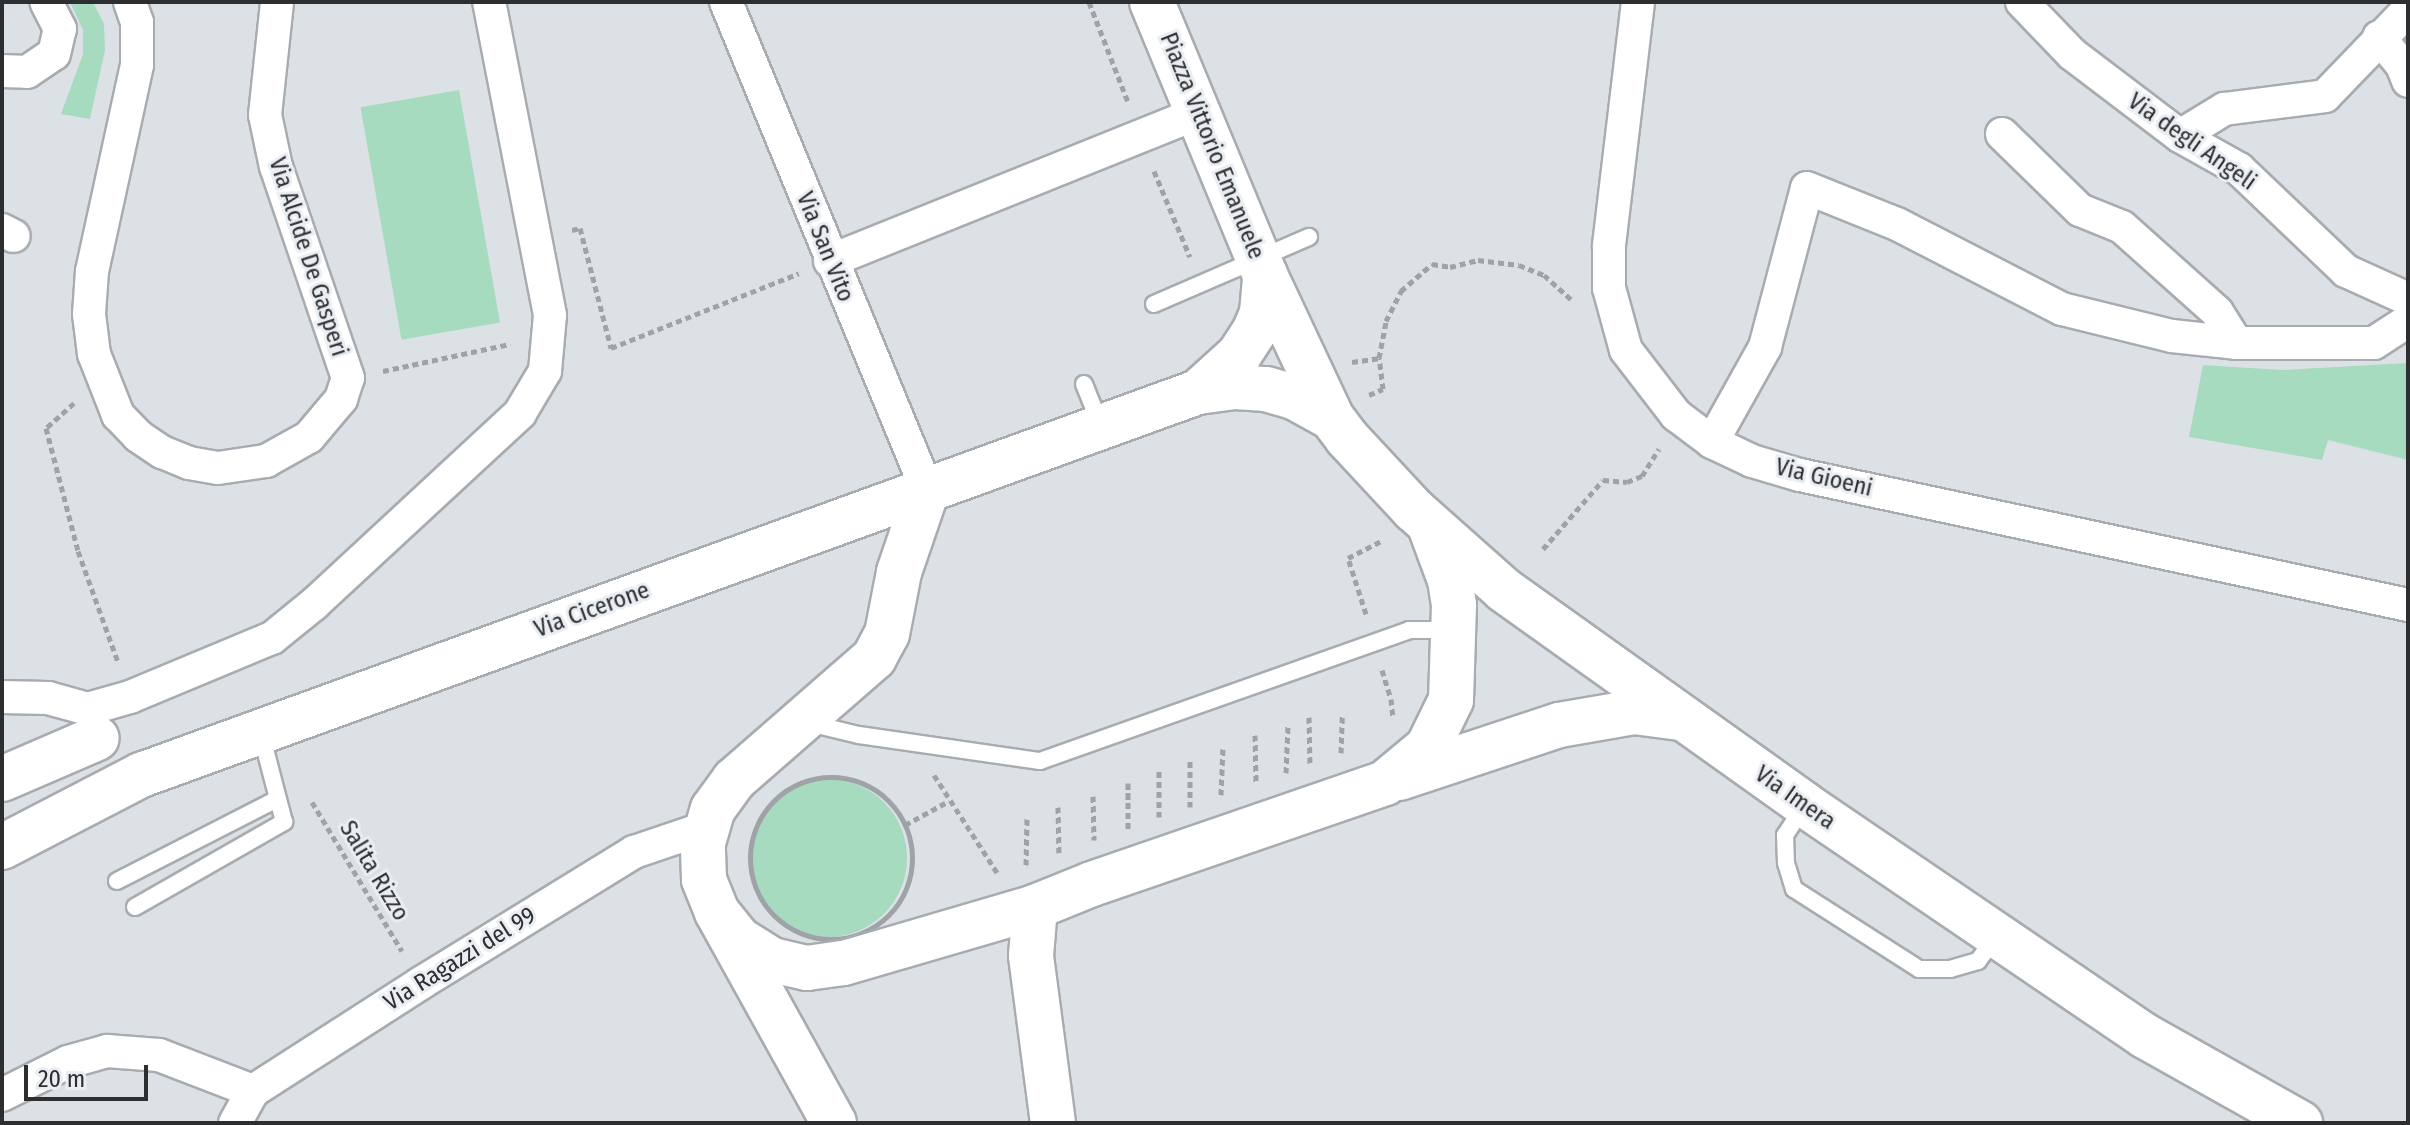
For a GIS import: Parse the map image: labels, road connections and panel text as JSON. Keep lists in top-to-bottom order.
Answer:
{
  "streets": {
    "main road": ["Piazza Vittorio Emanuele", "Via Cicerone", "Via Imera"],
    "street": [
      "Via degli Angeli",
      "Via San Vito",
      "Via Alcide De Gasperi",
      "Via Gioeni",
      "Via Ragazzi del 99"
    ],
    "path": ["Salita Rizzo"]
  },
  "crossings": [
    ["Piazza Vittorio Emanuele", "Via Cicerone"],
    ["Via San Vito", "Via Cicerone"],
    ["Salita Rizzo", "Via Ragazzi del 99"]
  ],
  "scale_bar": "20 m"
}
